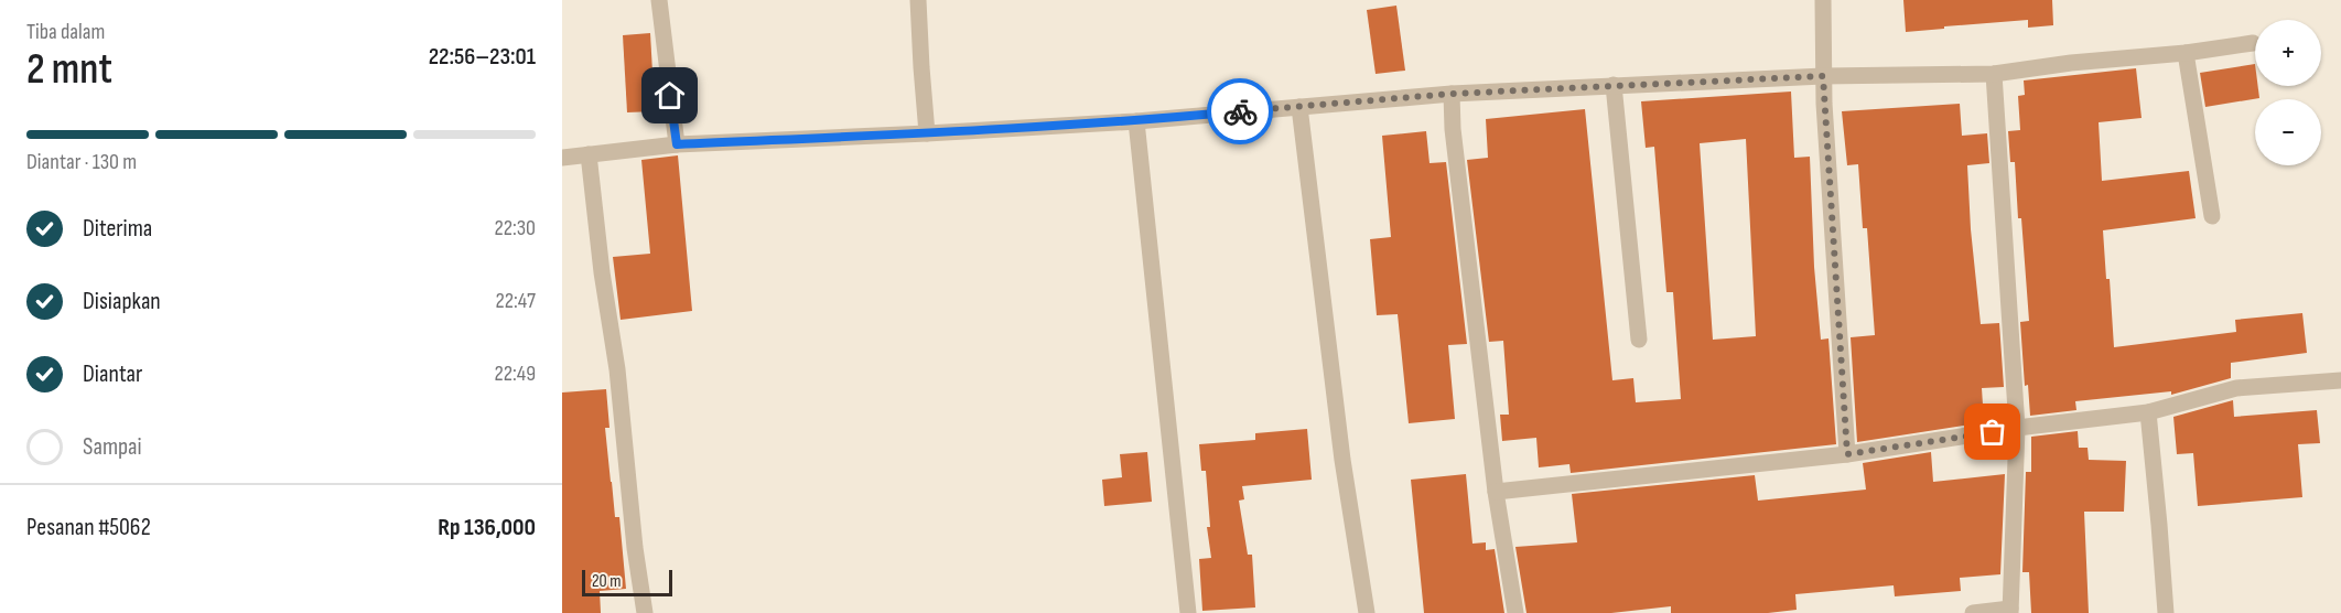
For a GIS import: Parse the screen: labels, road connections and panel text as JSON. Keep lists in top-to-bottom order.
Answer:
{
  "scale_bar": "20 m",
  "page": {
    "heading": ["2 mnt", "Tiba dalam", "22:56–23:01"],
    "panel": ["Pesanan #5062", "Rp 136,000"],
    "map_buttons": ["+", "−"],
    "bar": "Diantar · 130 m",
    "list": [
      ["Diterima", "22:30"],
      ["Disiapkan", "22:47"],
      ["Diantar", "22:49"],
      "Sampai"
    ],
    "scale": "20 m"
  }
}
